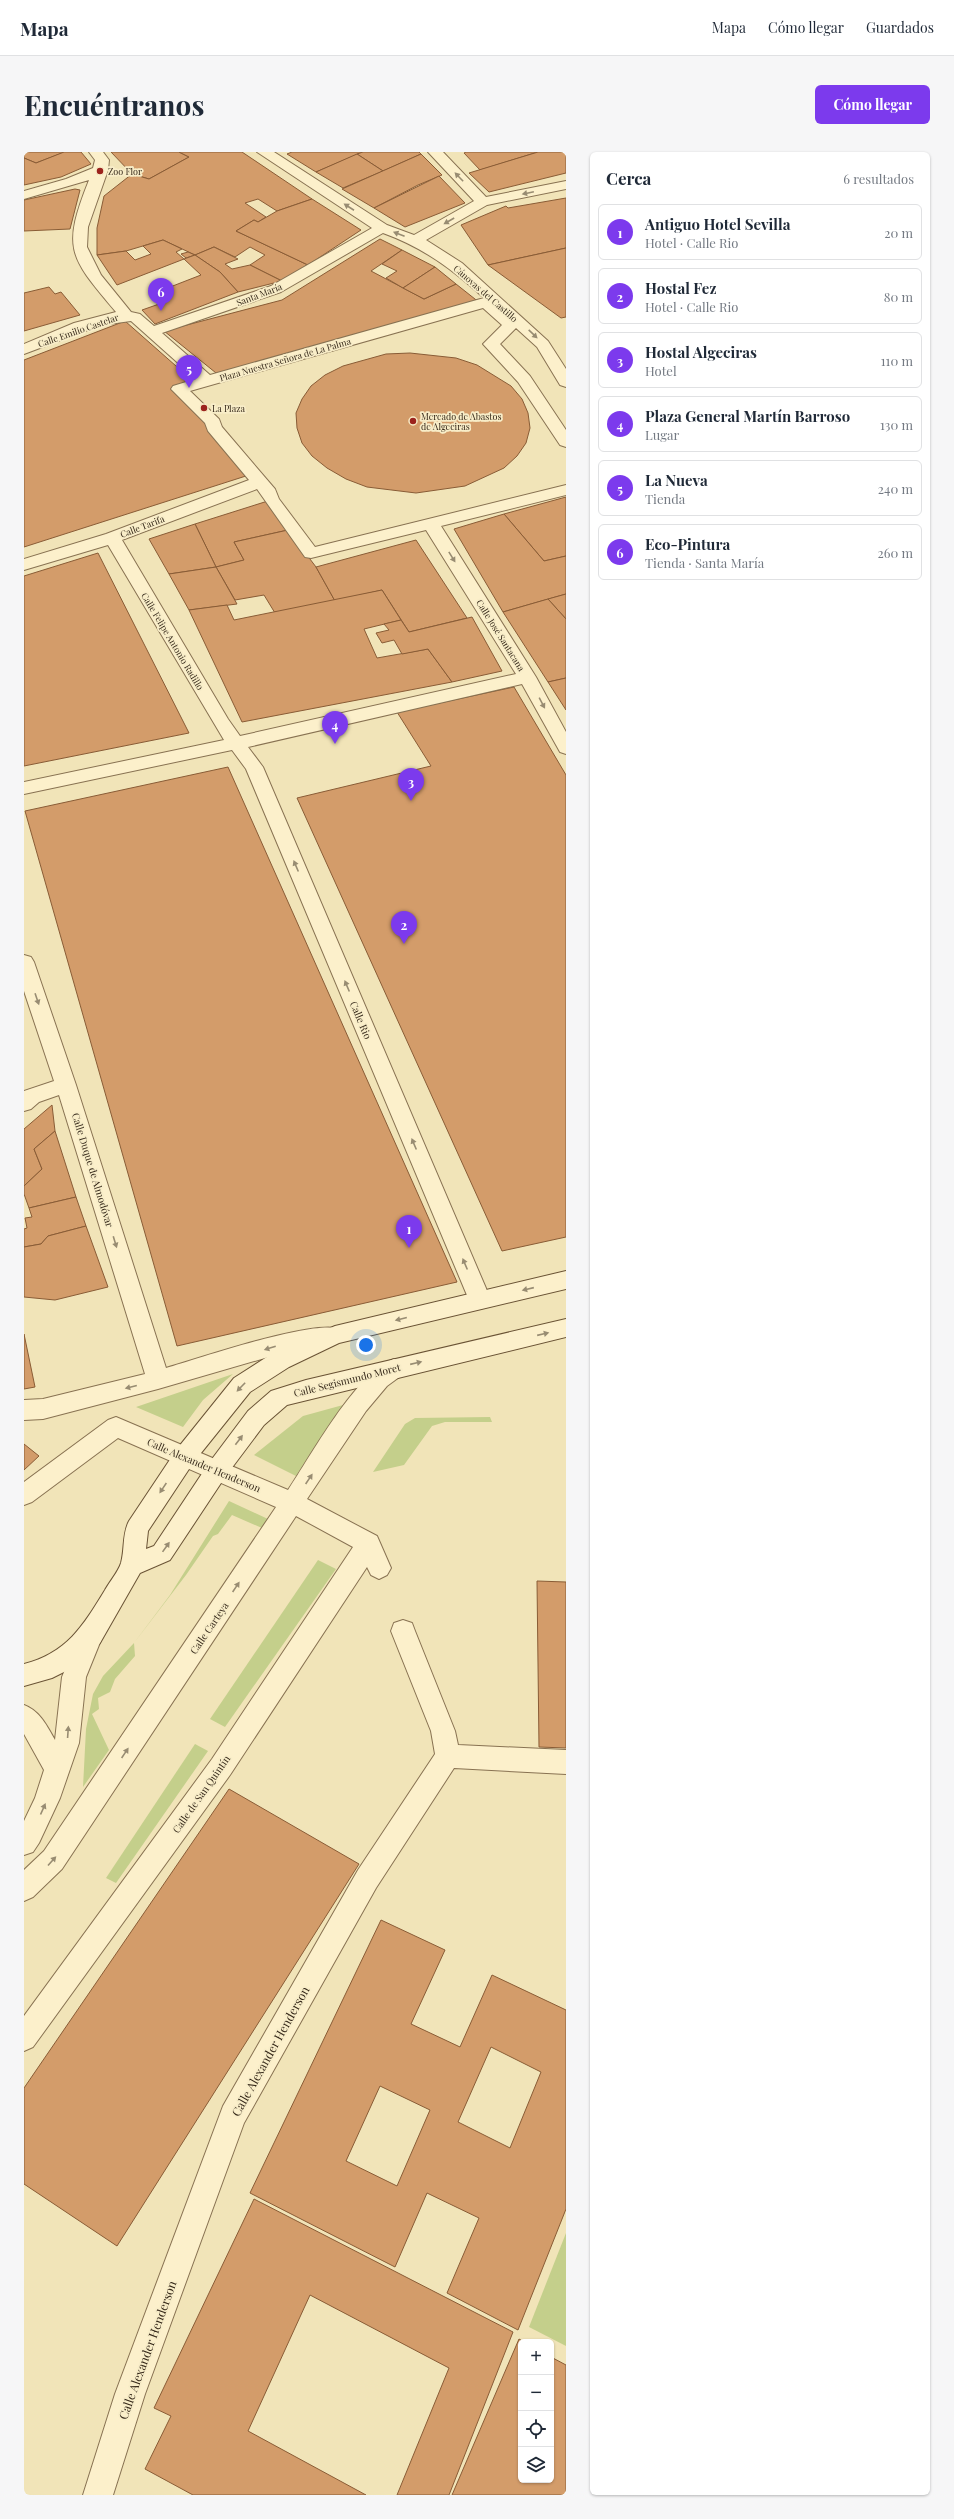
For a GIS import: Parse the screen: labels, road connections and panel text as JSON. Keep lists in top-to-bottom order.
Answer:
{
  "streets": {
    "street": [
      "Cánovas del Castillo",
      "Santa María",
      "Calle Emilio Castelar",
      "Plaza Nuestra Señora de La Palma",
      "Calle Tarifa",
      "Calle José Santacana",
      "Calle Felipe Antonio Radillo",
      "Calle Rio",
      "Calle Duque de Almodóvar",
      "Calle Segismundo Moret",
      "Calle Alexander Henderson",
      "Calle Carteya",
      "Calle de San Quintín"
    ]
  },
  "crossings": [
    ["Cánovas del Castillo", "Santa María"],
    ["Cánovas del Castillo", "Plaza Nuestra Señora de La Palma"],
    ["Santa María", "Calle Emilio Castelar"],
    ["Calle Emilio Castelar", "Plaza Nuestra Señora de La Palma"],
    ["Plaza Nuestra Señora de La Palma", "Calle Tarifa"],
    ["Plaza Nuestra Señora de La Palma", "Calle José Santacana"],
    ["Calle Tarifa", "Calle Felipe Antonio Radillo"],
    ["Calle Felipe Antonio Radillo", "Calle Rio"],
    ["Calle Segismundo Moret", "Calle Alexander Henderson"],
    ["Calle Segismundo Moret", "Calle Carteya"],
    ["Calle Alexander Henderson", "Calle Carteya"],
    ["Calle Alexander Henderson", "Calle de San Quintín"]
  ],
  "one_way": ["Calle José Santacana", "Calle Rio", "Calle Duque de Almodóvar"],
  "places": ["Zoo Flor", "La Plaza", "Mercado de Abastos de Algeciras"],
  "page": {
    "header": "Mapa",
    "nav": ["Mapa", "Cómo llegar", "Guardados"],
    "buttons": "Cómo llegar",
    "title": "Encuéntranos",
    "heading": ["Cerca", "6 resultados"],
    "list": [
      {
        "mark": "1",
        "name": "Antiguo Hotel Sevilla",
        "note": "Hotel · Calle Rio",
        "value": "20 m"
      },
      {
        "mark": "2",
        "name": "Hostal Fez",
        "note": "Hotel · Calle Rio",
        "value": "80 m"
      },
      {
        "mark": "3",
        "name": "Hostal Algeciras",
        "note": "Hotel",
        "value": "110 m"
      },
      {
        "mark": "4",
        "name": "Plaza General Martín Barroso",
        "note": "Lugar",
        "value": "130 m"
      },
      {
        "mark": "5",
        "name": "La Nueva",
        "note": "Tienda",
        "value": "240 m"
      },
      {
        "mark": "6",
        "name": "Eco-Pintura",
        "note": "Tienda · Santa María",
        "value": "260 m"
      }
    ],
    "pins": [
      "6",
      "5",
      "4",
      "3",
      "2",
      "1"
    ],
    "map_buttons": ["+", "−"]
  }
}
